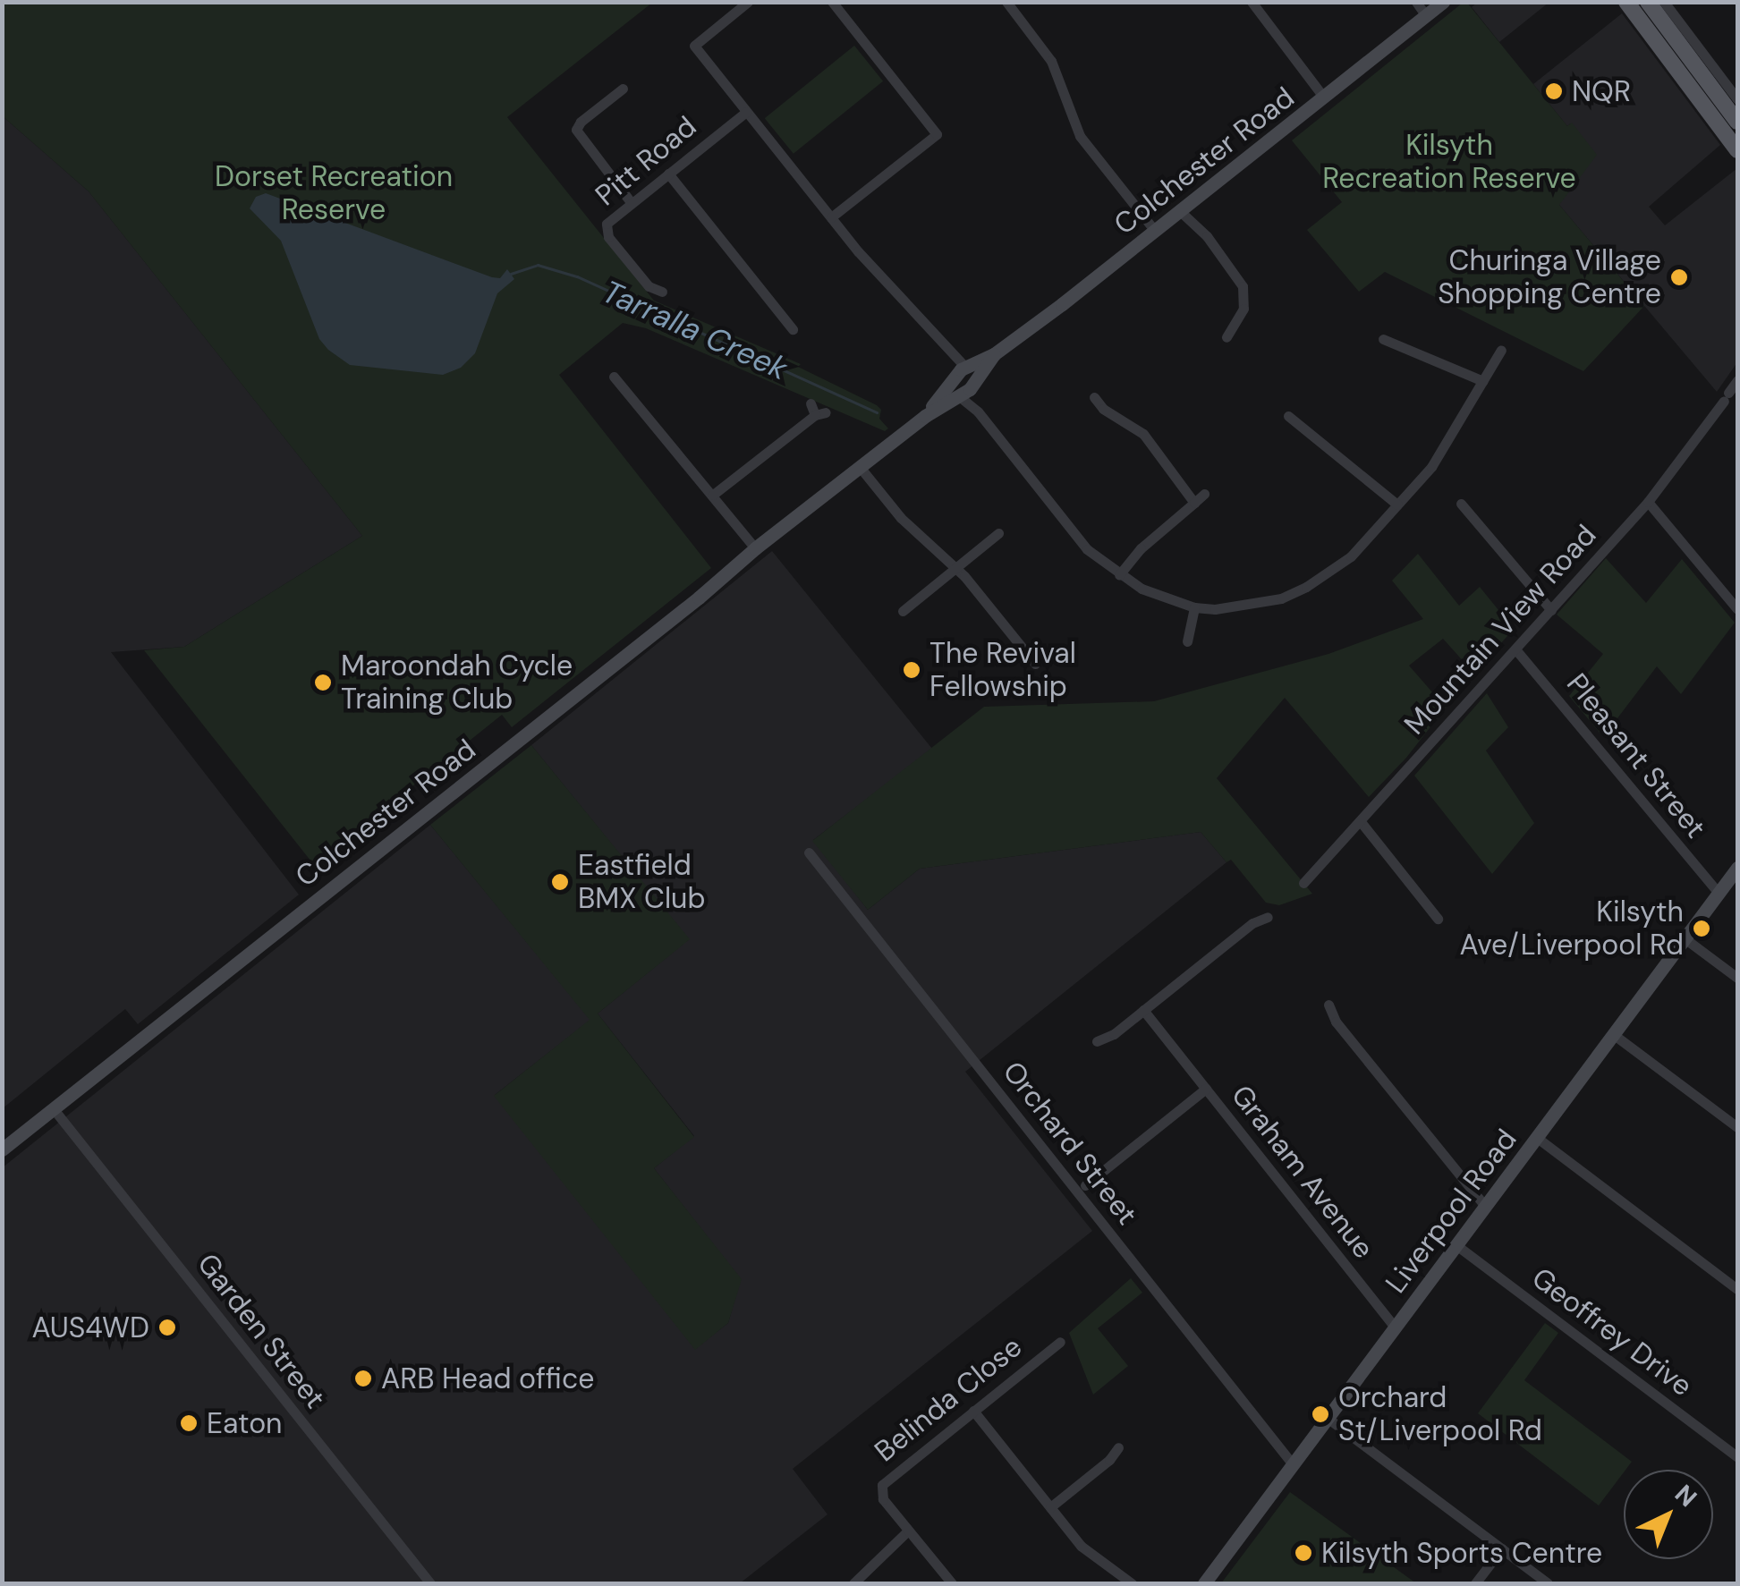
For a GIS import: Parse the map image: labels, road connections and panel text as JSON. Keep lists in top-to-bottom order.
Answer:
{
  "streets": {
    "main road": ["Colchester Road", "Liverpool Road"],
    "street": [
      "Pitt Road",
      "Mountain View Road",
      "Pleasant Street",
      "Orchard Street",
      "Graham Avenue",
      "Garden Street",
      "Geoffrey Drive",
      "Belinda Close"
    ]
  },
  "crossings": [
    ["Colchester Road", "Garden Street"],
    ["Mountain View Road", "Pleasant Street"],
    ["Pleasant Street", "Liverpool Road"],
    ["Orchard Street", "Liverpool Road"],
    ["Graham Avenue", "Liverpool Road"],
    ["Liverpool Road", "Geoffrey Drive"]
  ],
  "water": ["Tarralla Creek"],
  "parks": ["Kilsyth Recreation Reserve", "Dorset Recreation Reserve"],
  "places": [
    "NQR",
    "Churinga Village Shopping Centre",
    "The Revival Fellowship",
    "Maroondah Cycle Training Club",
    "Eastfield BMX Club",
    "Kilsyth Ave/Liverpool Rd",
    "AUS4WD",
    "ARB Head office",
    "Orchard St/Liverpool Rd",
    "Eaton",
    "Kilsyth Sports Centre"
  ],
  "north": "top right"
}
